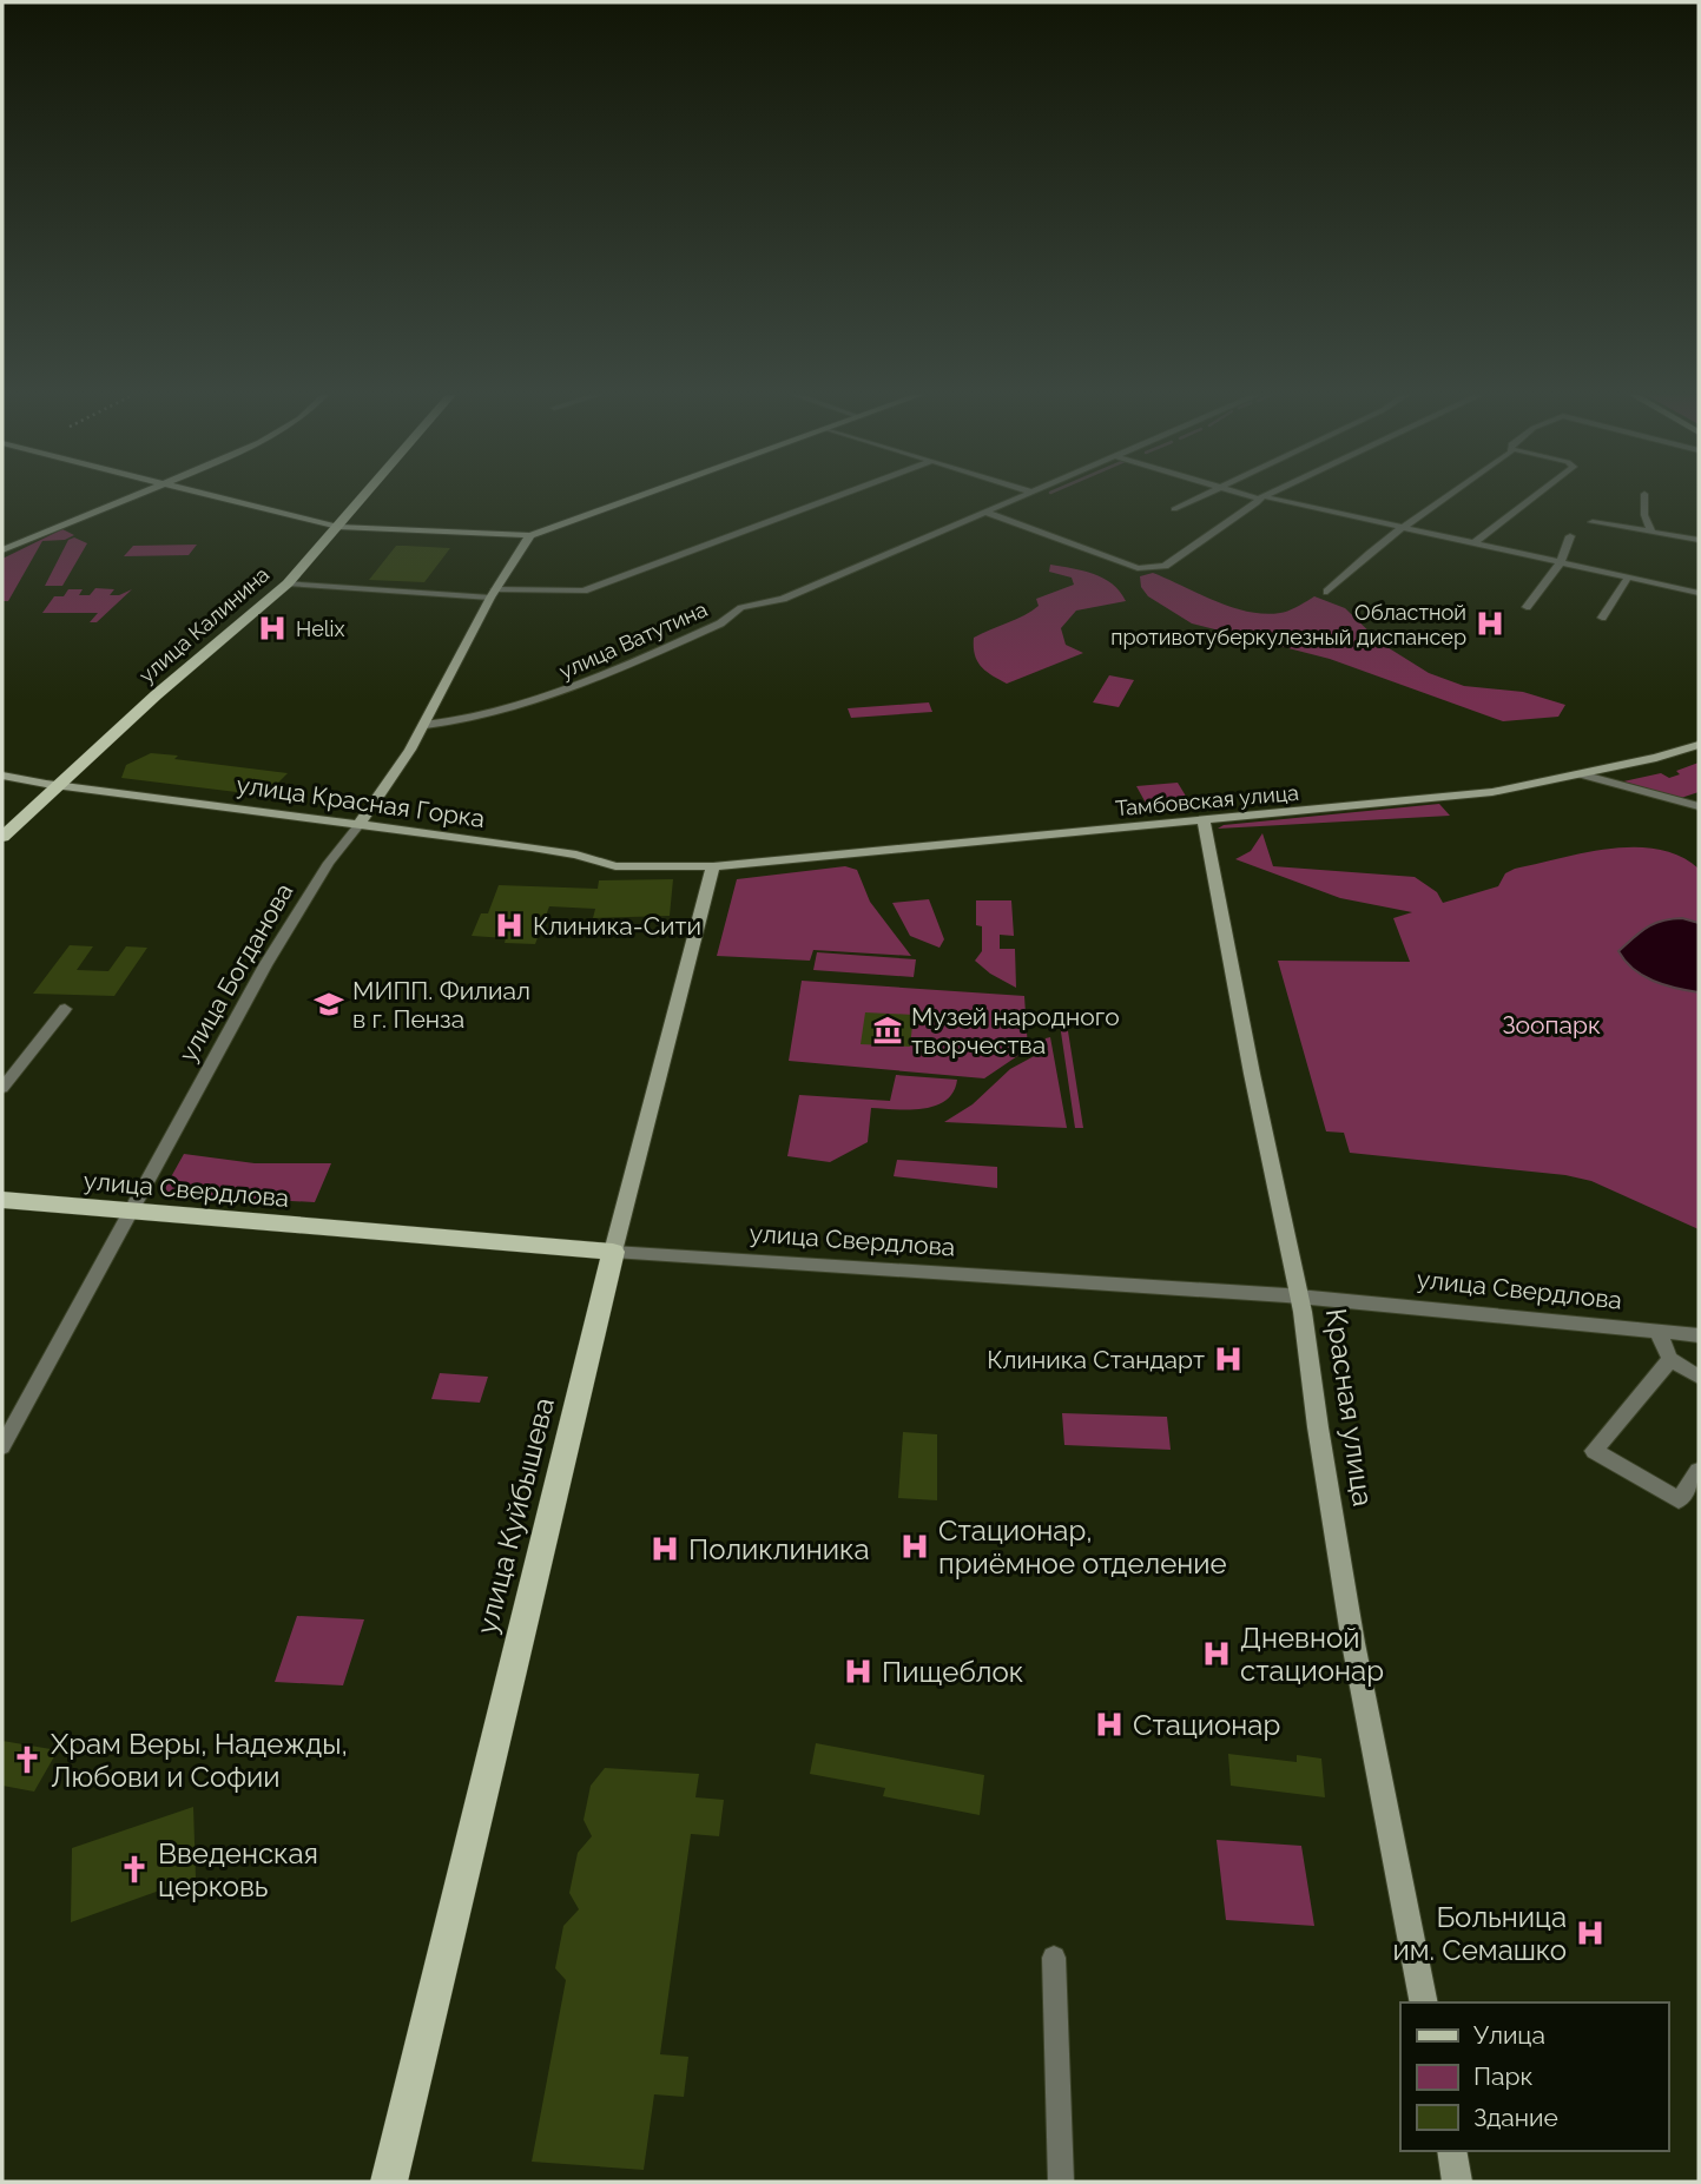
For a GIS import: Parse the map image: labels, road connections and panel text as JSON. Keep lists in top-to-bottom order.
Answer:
{
  "streets": {
    "main road": ["улица Калинина", "улица Свердлова", "улица Куйбышева"],
    "street": [
      "улица Ватутина",
      "Тамбовская улица",
      "улица Красная Горка",
      "улица Богданова",
      "Красная улица"
    ]
  },
  "crossings": [
    ["улица Калинина", "улица Красная Горка"],
    ["улица Ватутина", "улица Богданова"],
    ["Тамбовская улица", "улица Красная Горка"],
    ["Тамбовская улица", "Красная улица"],
    ["Тамбовская улица", "улица Куйбышева"],
    ["улица Красная Горка", "улица Богданова"],
    ["улица Красная Горка", "улица Куйбышева"],
    ["улица Богданова", "улица Свердлова"],
    ["улица Свердлова", "Красная улица"],
    ["улица Свердлова", "улица Куйбышева"]
  ],
  "parks": ["Зоопарк"],
  "places": {
    "hospital": [
      "Областной противотуберкулезный диспансер",
      "Helix",
      "Клиника-Сити",
      "Клиника Стандарт",
      "Стационар, приёмное отделение",
      "Поликлиника",
      "Дневной стационар",
      "Пищеблок",
      "Стационар",
      "Больница им. Семашко"
    ],
    "school or university": ["МИПП. Филиал в г. Пенза"],
    "museum": ["Музей народного творчества"],
    "church": ["Храм Веры, Надежды, Любови и Софии", "Введенская церковь"]
  },
  "legend": ["Улица", "Парк", "Здание"]
}
